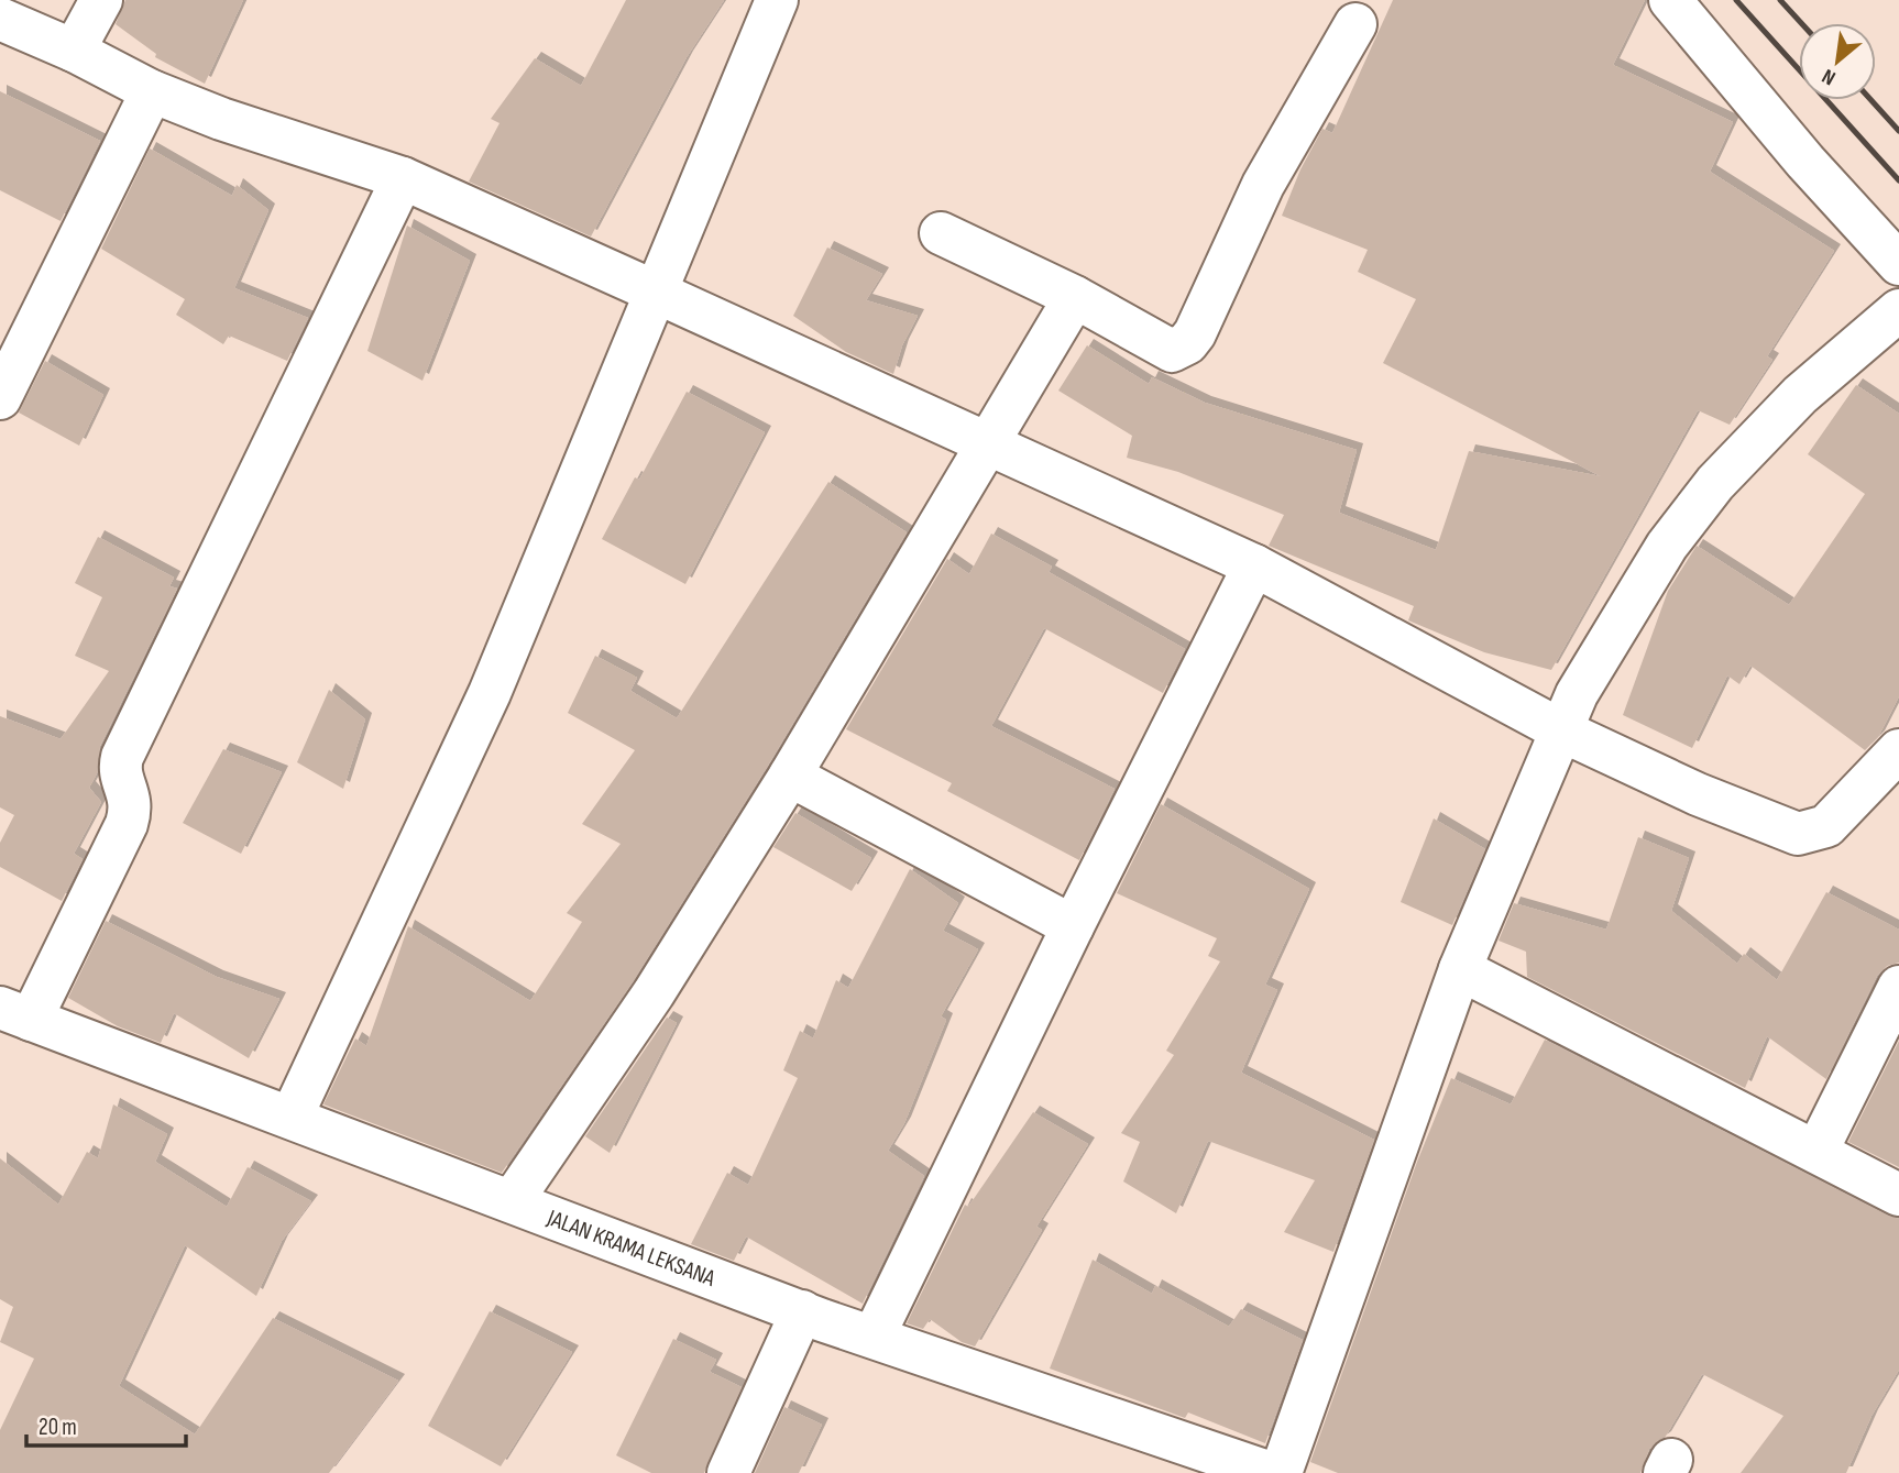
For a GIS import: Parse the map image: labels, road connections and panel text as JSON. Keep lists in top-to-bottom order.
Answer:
{
  "streets": {
    "street": ["JALAN KRAMA LEKSANA"]
  },
  "scale_bar": "20 m",
  "north": "bottom left"
}
